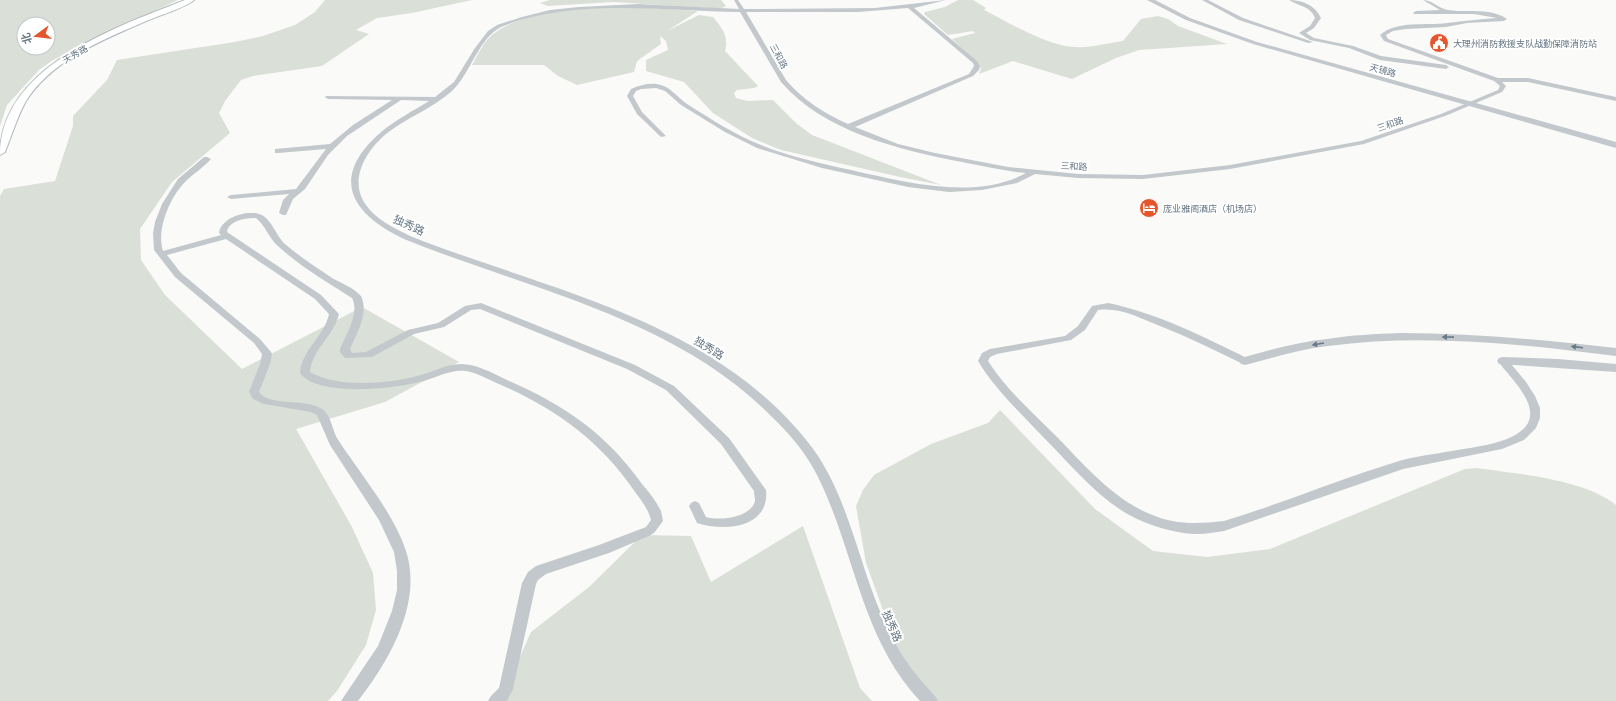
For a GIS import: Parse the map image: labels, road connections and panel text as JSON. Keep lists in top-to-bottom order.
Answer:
{
  "streets": {
    "main road": ["天秀路"],
    "street": ["三和路", "天镜路", "独秀路"]
  },
  "crossings": [
    ["三和路", "天镜路"],
    ["三和路", "独秀路"]
  ],
  "places": {
    "public building": ["大理州消防救援支队战勤保障消防站"],
    "hotel": ["庞业雅阁酒店（机场店）"]
  },
  "north": "left"
}
